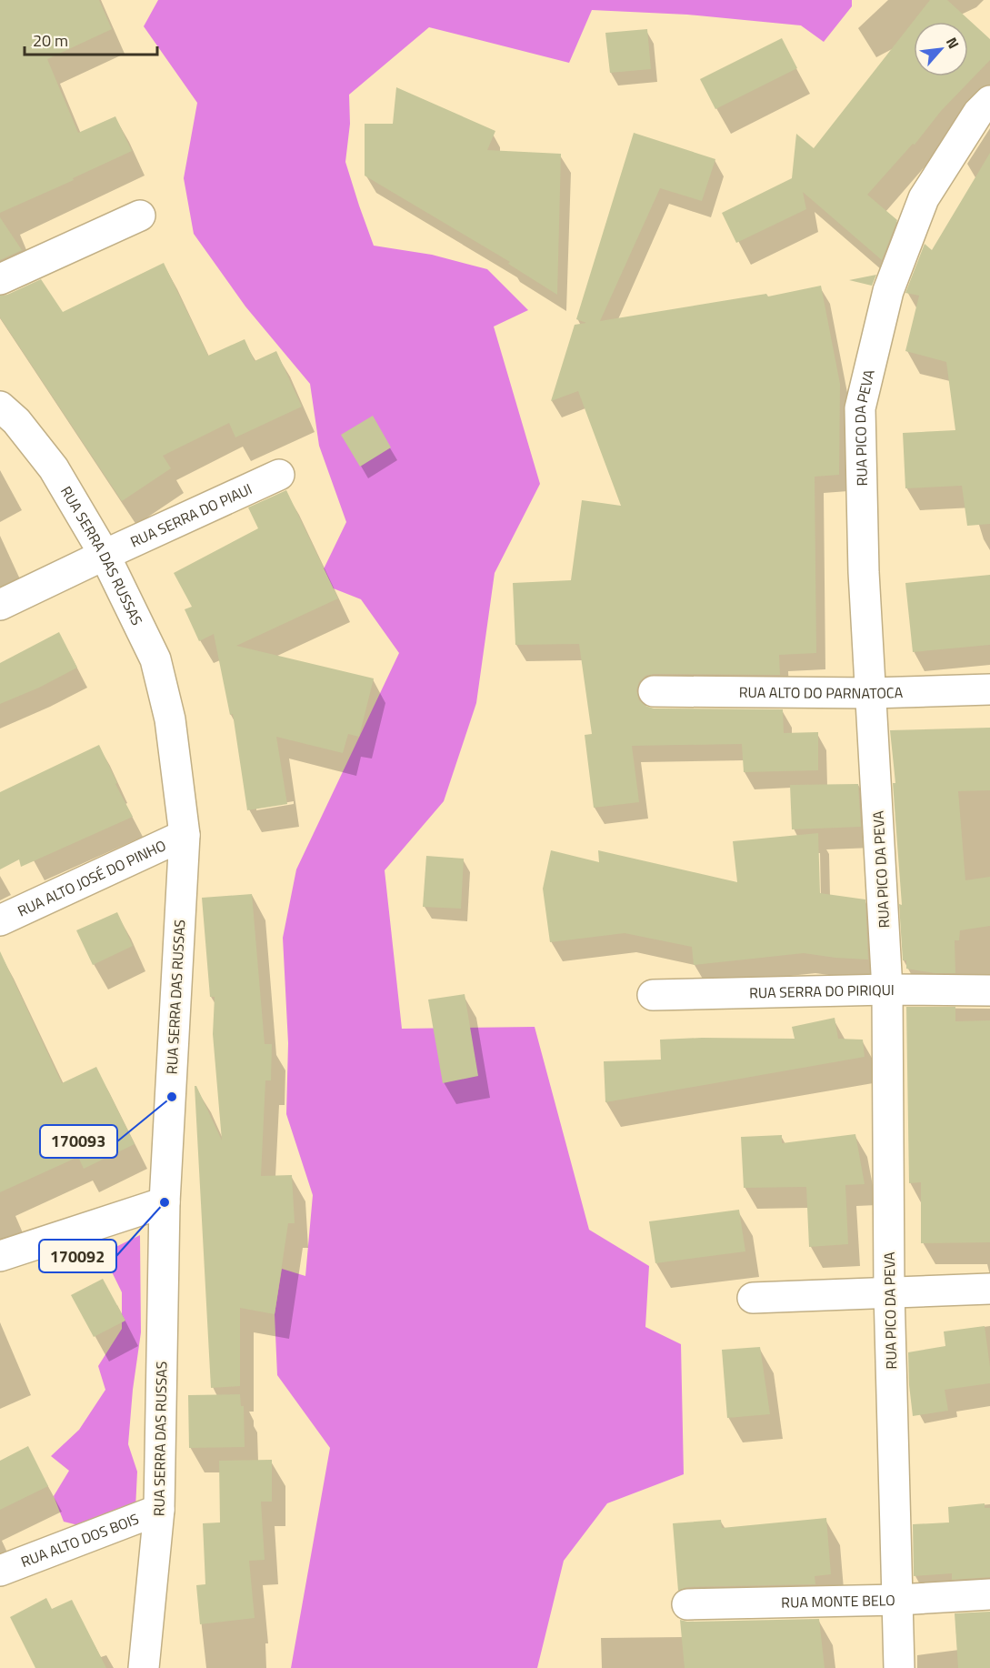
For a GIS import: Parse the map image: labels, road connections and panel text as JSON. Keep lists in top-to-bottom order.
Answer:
{
  "streets": {
    "street": [
      "RUA PICO DA PEVA",
      "RUA SERRA DO PIAUI",
      "RUA SERRA DAS RUSSAS",
      "RUA ALTO DO PARNATOCA",
      "RUA ALTO JOSÉ DO PINHO",
      "RUA SERRA DO PIRIQUI",
      "RUA ALTO DOS BOIS",
      "RUA MONTE BELO"
    ]
  },
  "crossings": [
    ["RUA PICO DA PEVA", "RUA ALTO DO PARNATOCA"],
    ["RUA PICO DA PEVA", "RUA SERRA DO PIRIQUI"],
    ["RUA PICO DA PEVA", "RUA MONTE BELO"],
    ["RUA SERRA DO PIAUI", "RUA SERRA DAS RUSSAS"],
    ["RUA SERRA DAS RUSSAS", "RUA ALTO JOSÉ DO PINHO"],
    ["RUA SERRA DAS RUSSAS", "RUA ALTO DOS BOIS"]
  ],
  "places": ["170093", "170092"],
  "scale_bar": "20 m",
  "north": "top right"
}
